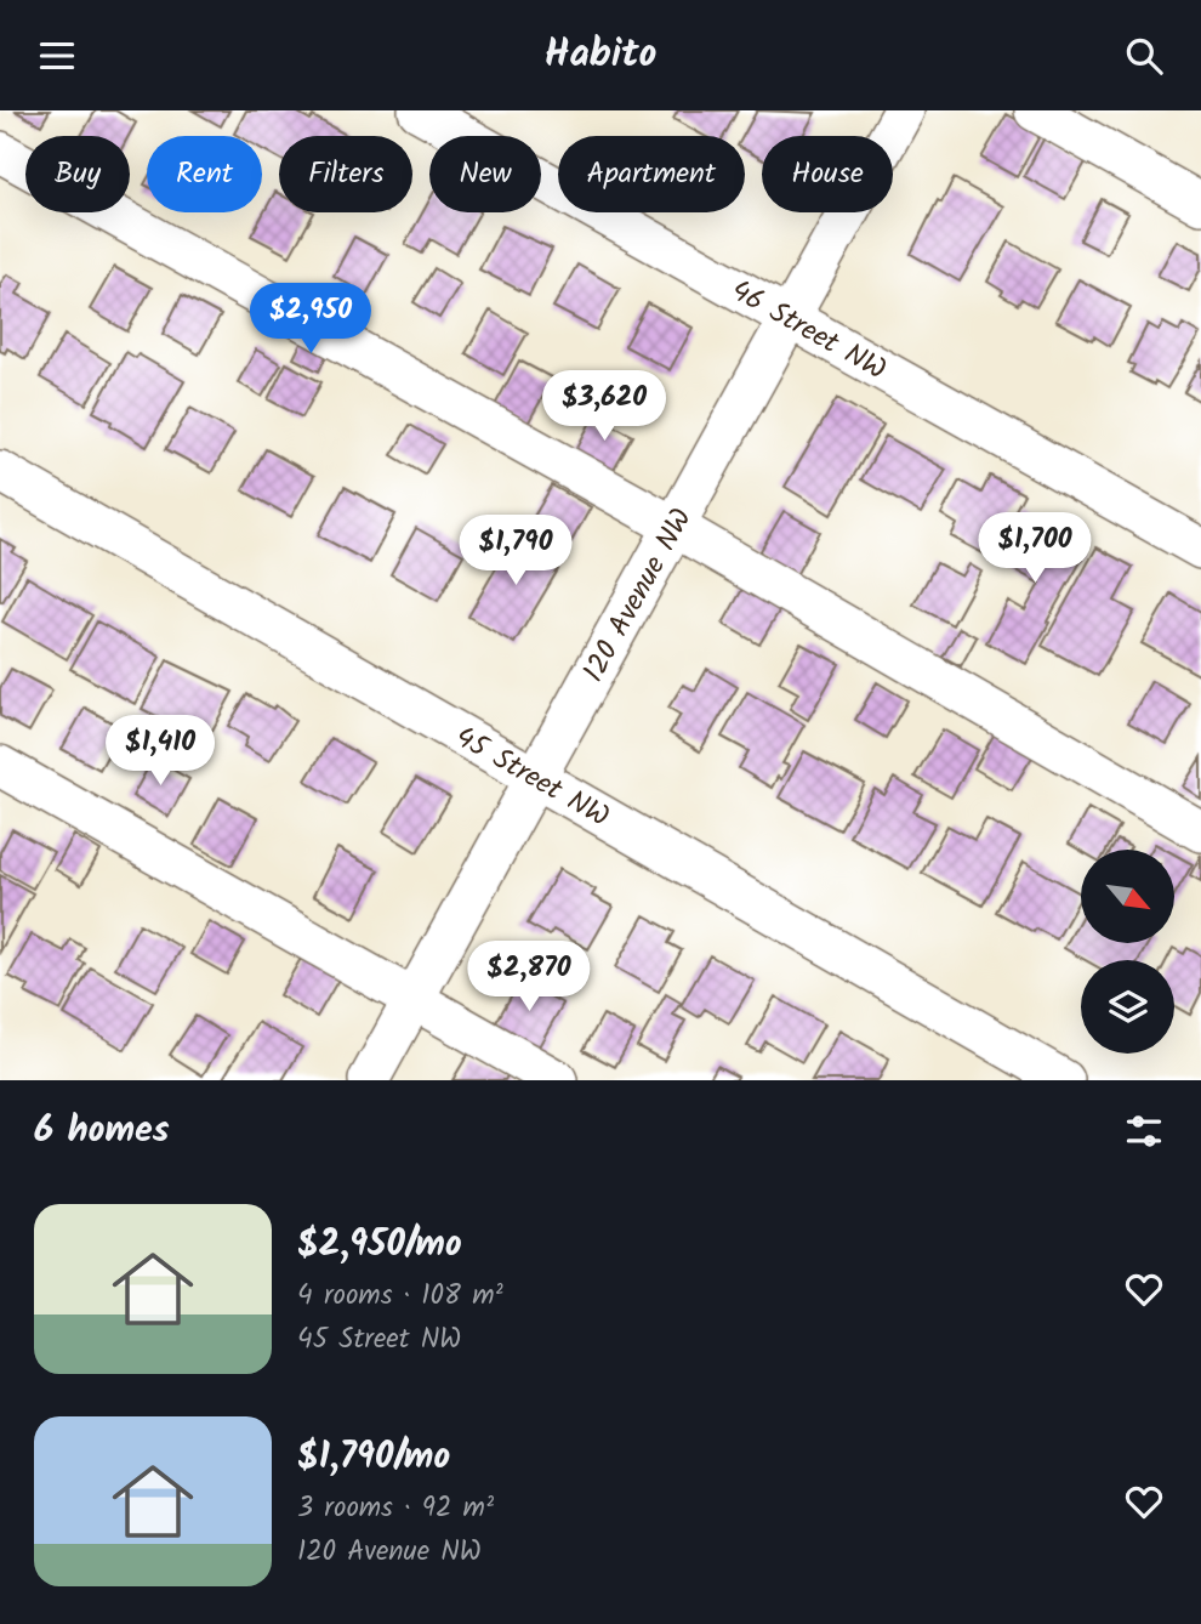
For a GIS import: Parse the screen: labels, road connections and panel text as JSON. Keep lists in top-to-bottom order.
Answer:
{
  "streets": {
    "street": ["46 Street NW", "120 Avenue NW", "45 Street NW"]
  },
  "crossings": [
    ["46 Street NW", "120 Avenue NW"],
    ["120 Avenue NW", "45 Street NW"]
  ],
  "north": "bottom right",
  "page": {
    "header": "Habito",
    "chip": [
      "Buy",
      "Rent",
      "Filters",
      "New",
      "Apartment",
      "House"
    ],
    "price": [
      "$2,950",
      "$3,620",
      "$1,700",
      "$1,790",
      "$1,410",
      "$2,870"
    ],
    "heading": "6 homes",
    "list": [
      {
        "name": "$2,950/mo",
        "note": "4 rooms · 108 m² · 45 Street NW"
      },
      {
        "name": "$1,790/mo",
        "note": "3 rooms · 92 m² · 120 Avenue NW"
      }
    ]
  }
}
